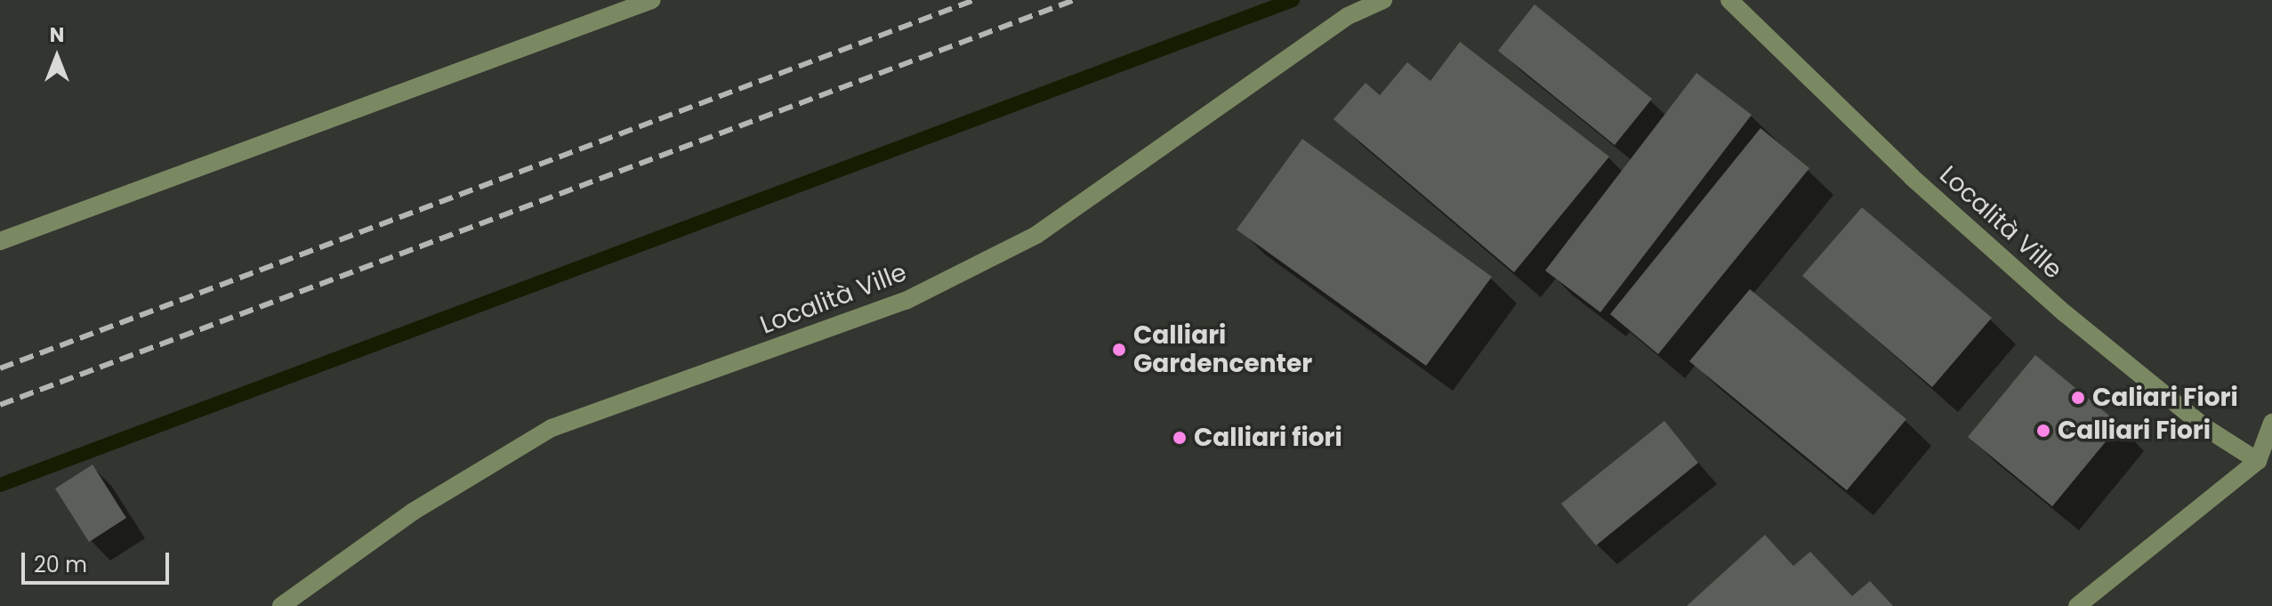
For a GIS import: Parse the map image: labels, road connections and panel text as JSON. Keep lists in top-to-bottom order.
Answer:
{
  "streets": {
    "street": ["Località Ville"]
  },
  "places": [
    "Calliari Gardencenter",
    "Caliari Fiori",
    "Calliari Fiori",
    "Calliari fiori"
  ],
  "scale_bar": "20 m",
  "north": "top"
}
